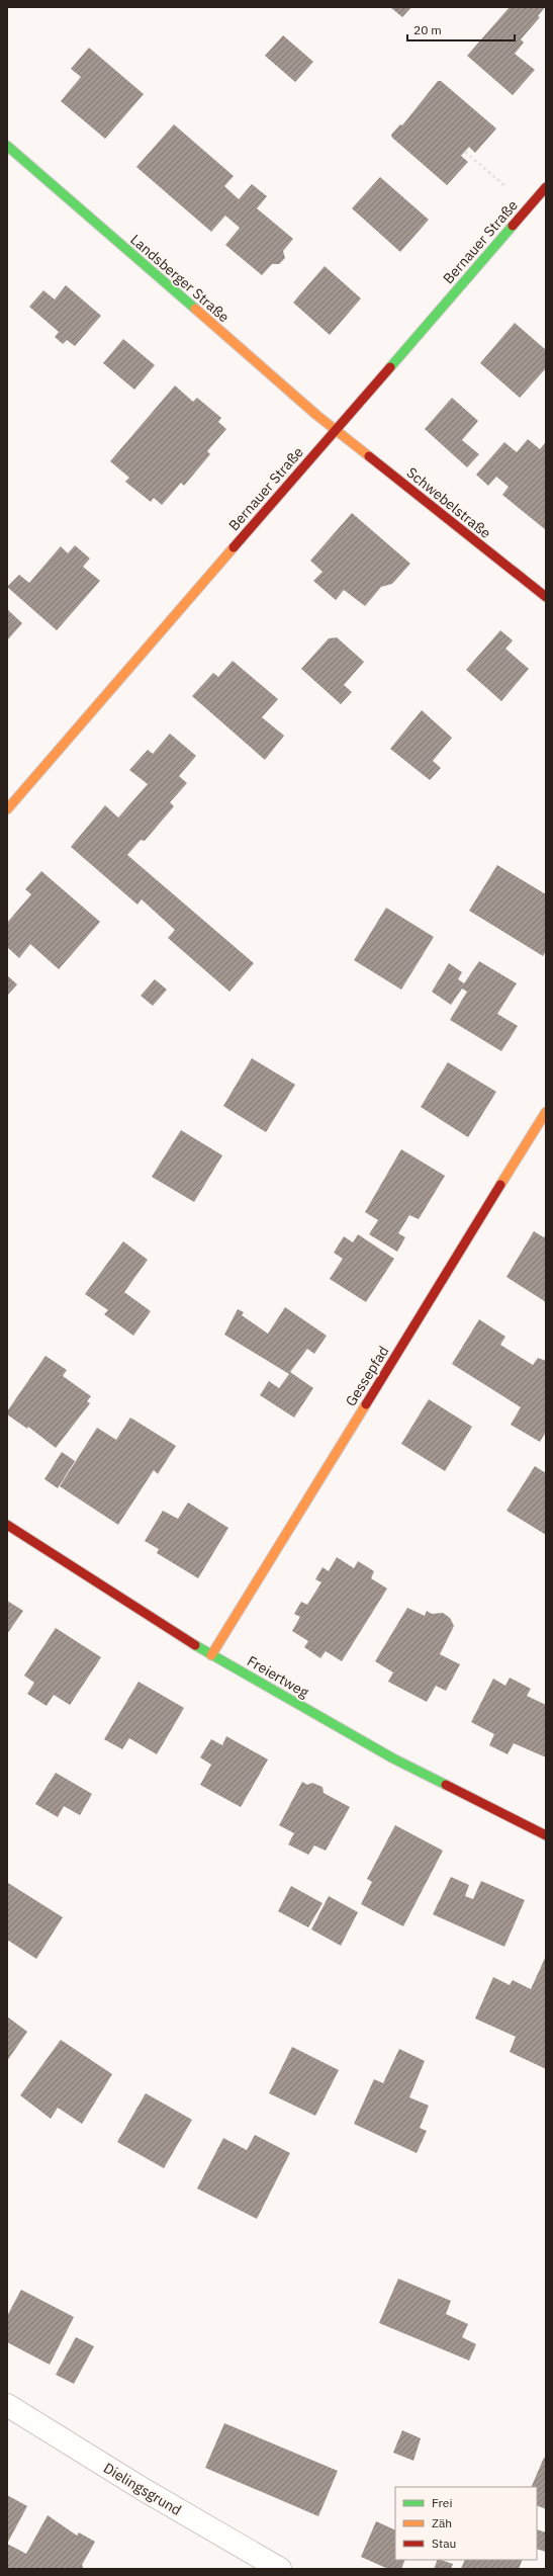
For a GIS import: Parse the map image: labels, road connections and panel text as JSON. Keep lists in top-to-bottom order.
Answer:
{
  "streets": {
    "street": [
      "Bernauer Straße",
      "Landsberger Straße",
      "Schwebelstraße",
      "Gessepfad",
      "Freiertweg",
      "Dielingsgrund"
    ]
  },
  "crossings": [
    ["Bernauer Straße", "Landsberger Straße"],
    ["Bernauer Straße", "Schwebelstraße"],
    ["Landsberger Straße", "Schwebelstraße"],
    ["Gessepfad", "Freiertweg"]
  ],
  "legend": ["Frei", "Zäh", "Stau"],
  "scale_bar": "20 m"
}
